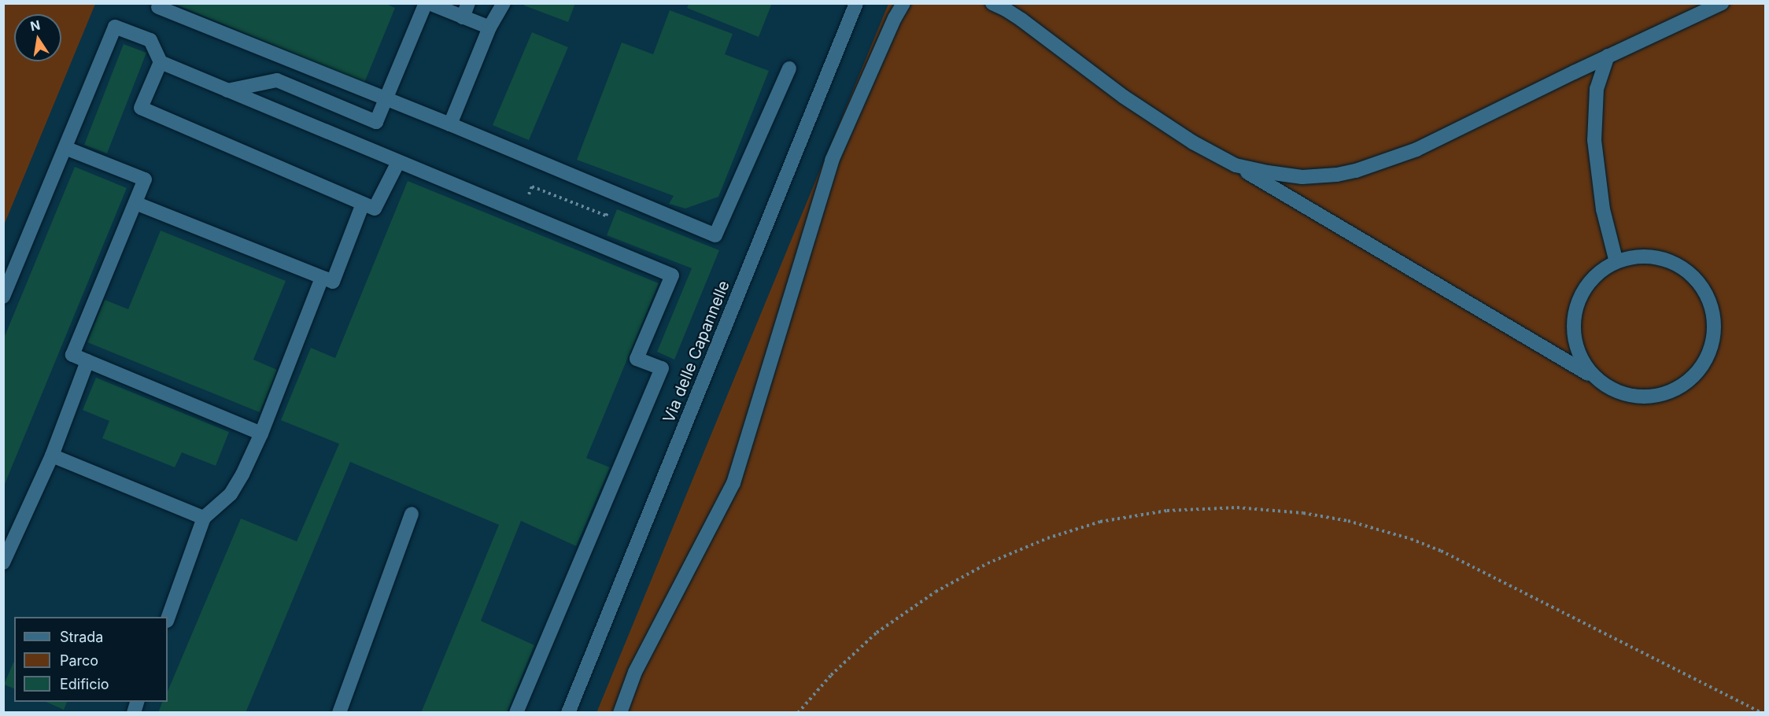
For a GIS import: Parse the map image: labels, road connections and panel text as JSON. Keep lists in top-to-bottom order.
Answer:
{
  "streets": {
    "street": ["Via delle Capannelle"]
  },
  "legend": ["Strada", "Parco", "Edificio"],
  "north": "top"
}
